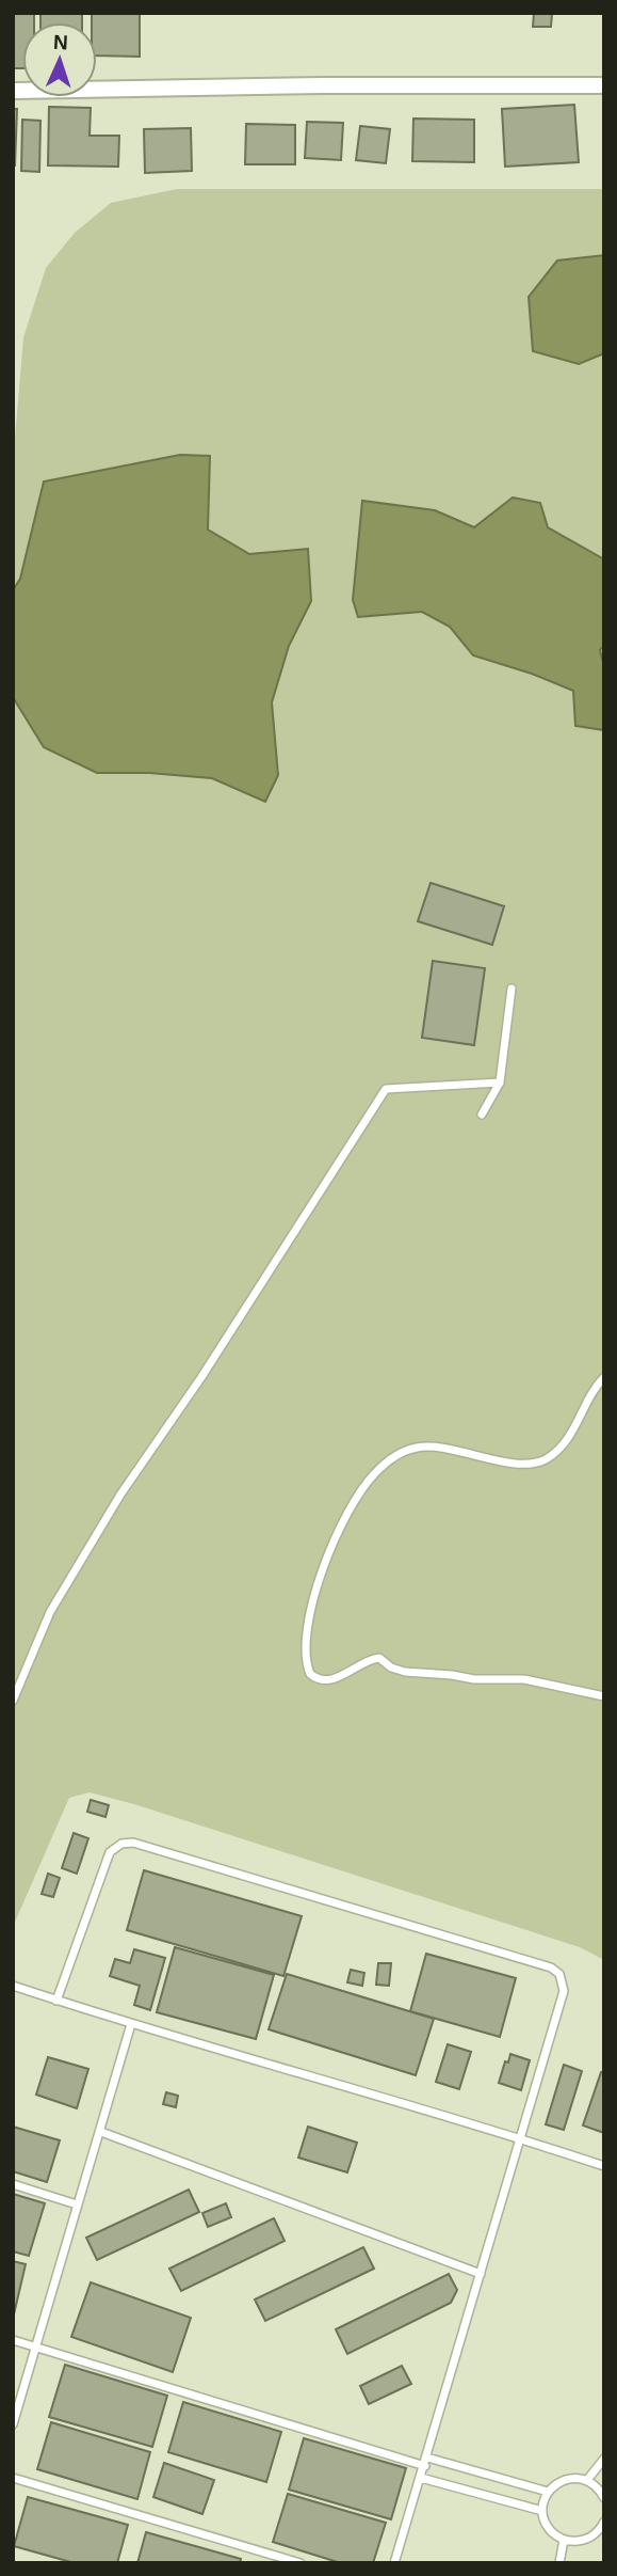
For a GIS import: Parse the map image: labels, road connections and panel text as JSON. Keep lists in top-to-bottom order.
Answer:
{
  "north": "top"
}
